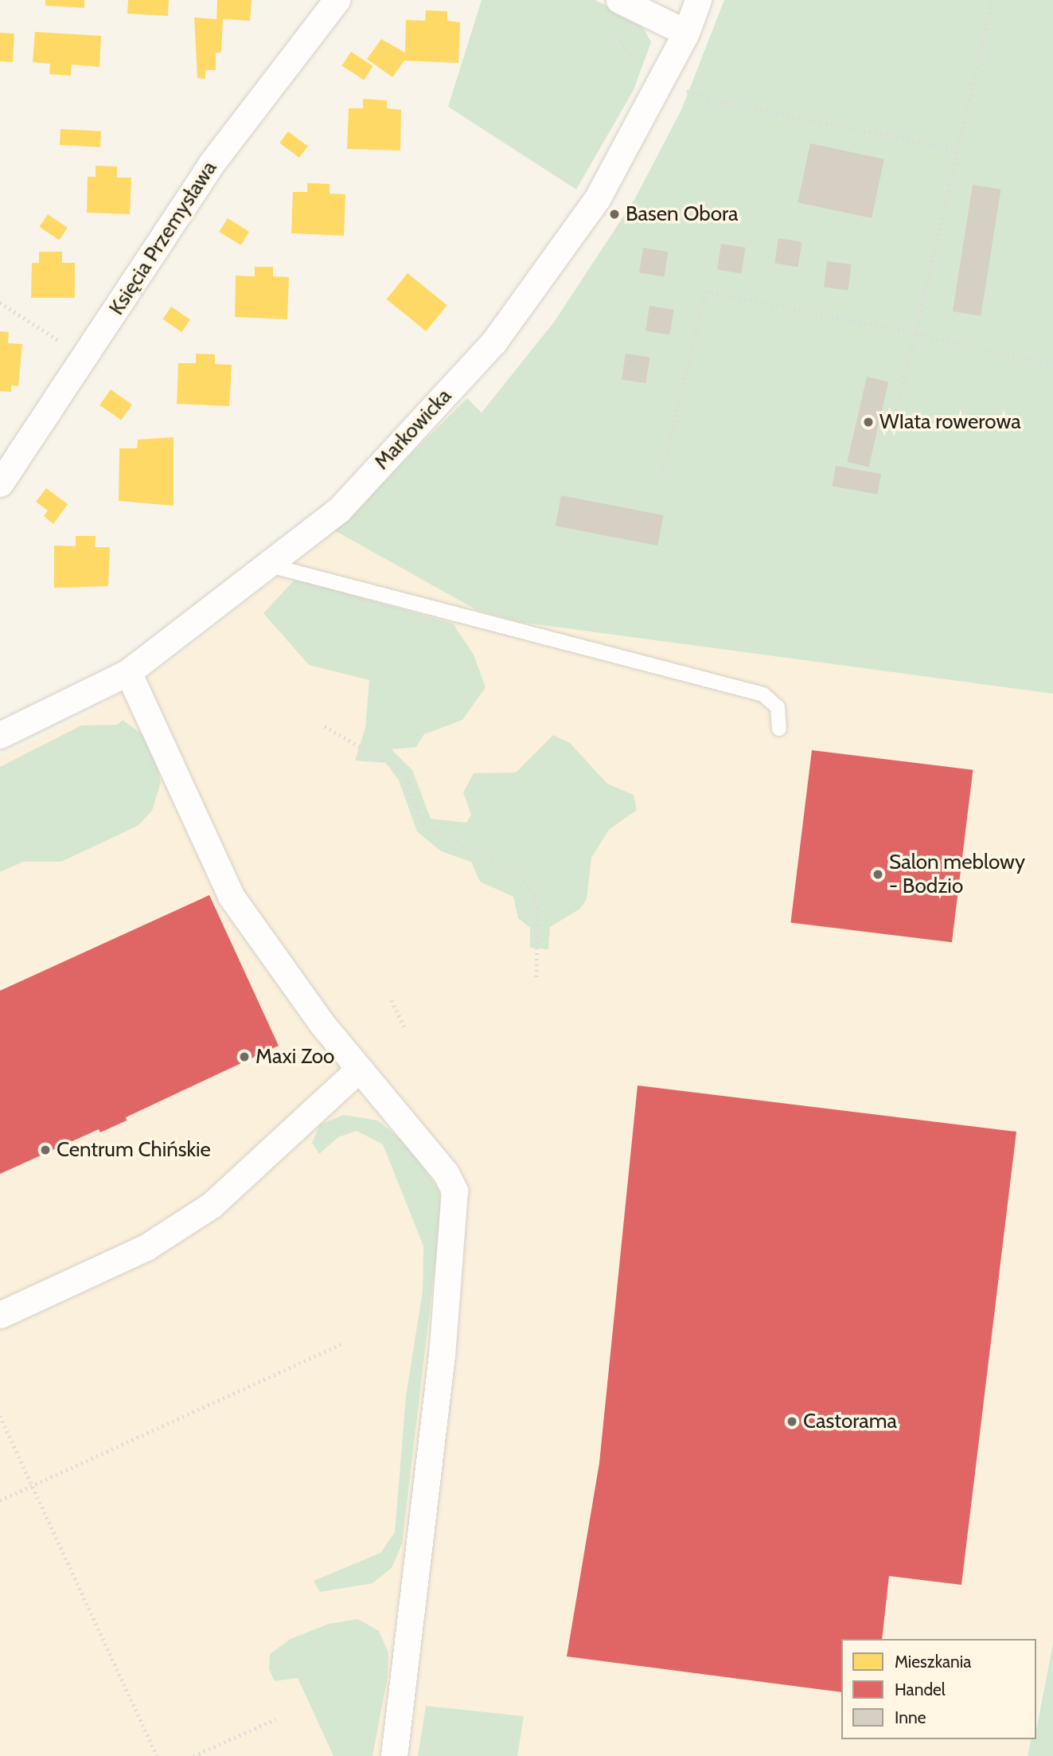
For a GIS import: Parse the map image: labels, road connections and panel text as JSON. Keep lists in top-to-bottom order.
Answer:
{
  "streets": {
    "street": ["Księcia Przemysława", "Markowicka"]
  },
  "places": [
    "Basen Obora",
    "WIata rowerowa",
    "Salon meblowy - Bodzio",
    "Maxi Zoo",
    "Centrum Chińskie",
    "Castorama"
  ],
  "legend": ["Mieszkania", "Handel", "Inne"]
}
